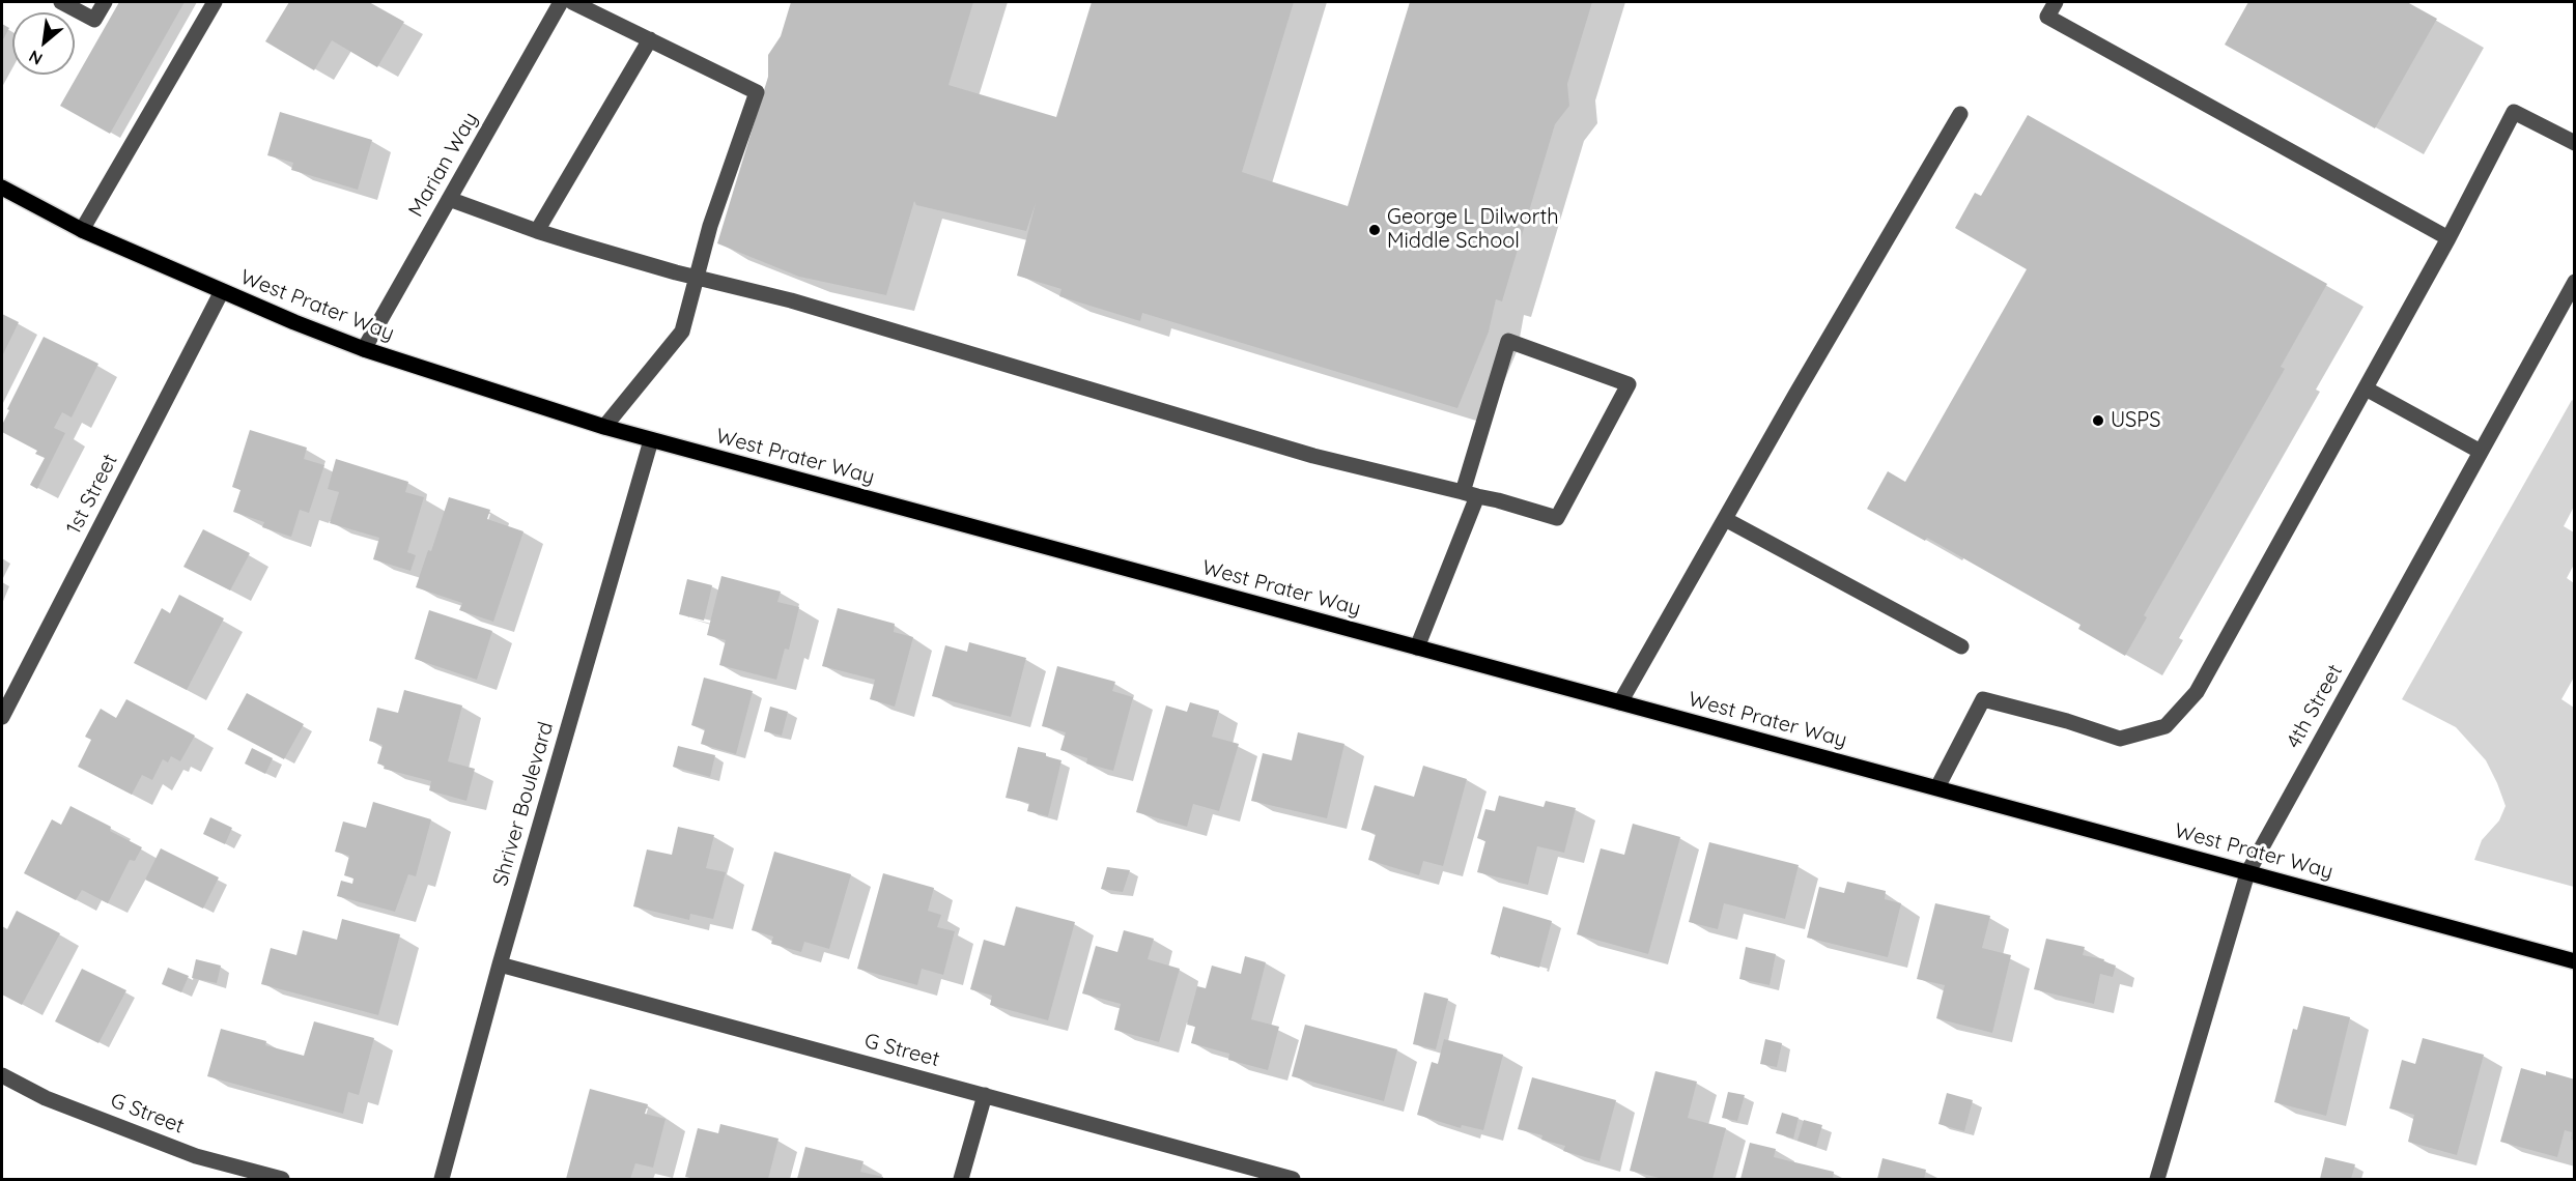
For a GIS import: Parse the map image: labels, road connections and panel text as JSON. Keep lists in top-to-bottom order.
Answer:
{
  "streets": {
    "main road": ["West Prater Way"],
    "street": [
      "Marian Way",
      "1st Street",
      "4th Street",
      "Shriver Boulevard",
      "G Street"
    ]
  },
  "crossings": [
    ["Marian Way", "West Prater Way"],
    ["West Prater Way", "1st Street"],
    ["West Prater Way", "4th Street"],
    ["West Prater Way", "Shriver Boulevard"],
    ["Shriver Boulevard", "G Street"]
  ],
  "places": ["George L Dilworth Middle School", "USPS"],
  "north": "bottom left"
}
